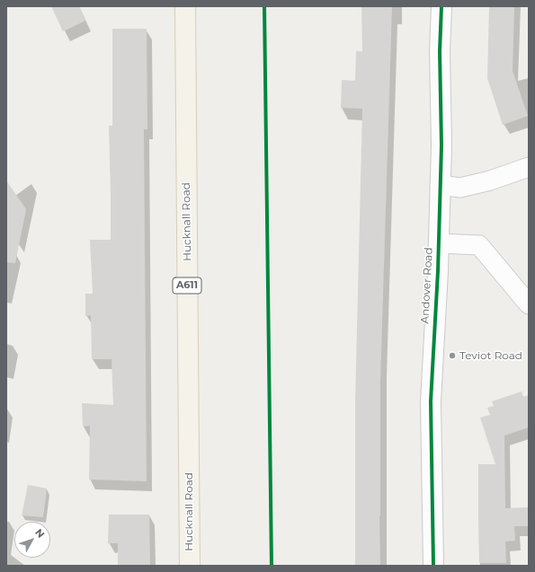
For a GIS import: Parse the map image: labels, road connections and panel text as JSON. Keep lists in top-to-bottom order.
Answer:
{
  "streets": {
    "main road": ["Hucknall Road", "A611"],
    "street": ["Andover Road"]
  },
  "places": ["Teviot Road"],
  "north": "top right"
}
